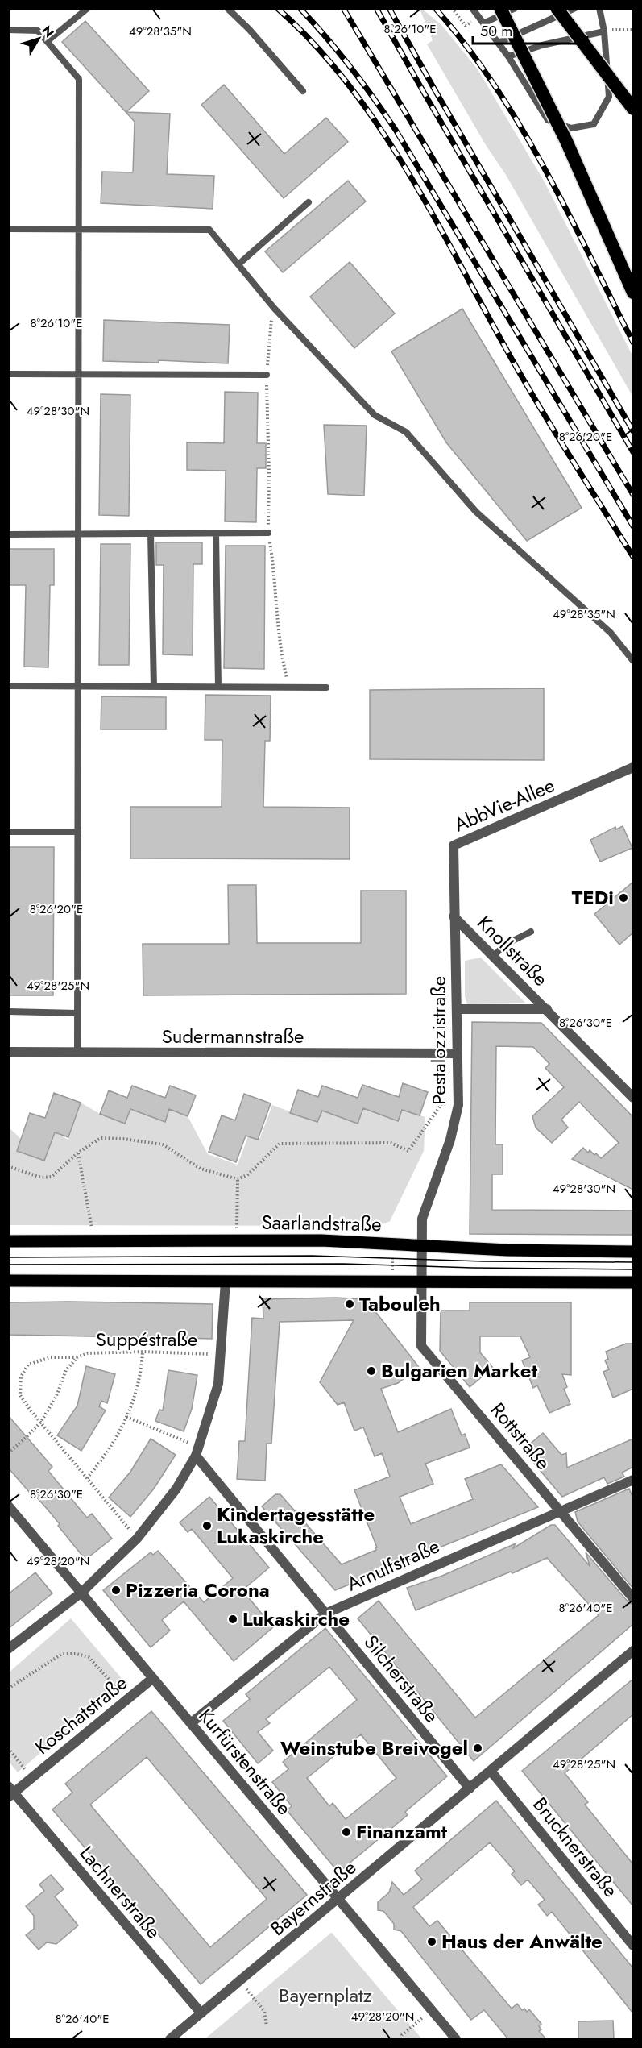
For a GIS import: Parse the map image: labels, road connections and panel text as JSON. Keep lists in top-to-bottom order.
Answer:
{
  "streets": {
    "main road": ["Saarlandstraße"],
    "street": [
      "AbbVie-Allee",
      "Knollstraße",
      "Sudermannstraße",
      "Pestalozzistraße",
      "Rottstraße",
      "Arnulfstraße",
      "Silcherstraße",
      "Koschatstraße",
      "Kurfürstenstraße",
      "Brucknerstraße",
      "Lachnerstraße",
      "Bayernstraße"
    ],
    "path": ["Suppéstraße"]
  },
  "crossings": [
    ["AbbVie-Allee", "Knollstraße"],
    ["AbbVie-Allee", "Pestalozzistraße"],
    ["Knollstraße", "Pestalozzistraße"],
    ["Sudermannstraße", "Pestalozzistraße"],
    ["Pestalozzistraße", "Saarlandstraße"],
    ["Pestalozzistraße", "Rottstraße"],
    ["Rottstraße", "Arnulfstraße"],
    ["Arnulfstraße", "Silcherstraße"],
    ["Arnulfstraße", "Kurfürstenstraße"],
    ["Silcherstraße", "Bayernstraße"],
    ["Koschatstraße", "Kurfürstenstraße"],
    ["Koschatstraße", "Lachnerstraße"],
    ["Kurfürstenstraße", "Bayernstraße"],
    ["Brucknerstraße", "Bayernstraße"],
    ["Lachnerstraße", "Bayernstraße"]
  ],
  "parks": ["Bayernplatz"],
  "places": [
    "TEDi",
    "Tabouleh",
    "Bulgarien Market",
    "Kindertagesstätte Lukaskirche",
    "Pizzeria Corona",
    "Lukaskirche",
    "Weinstube Breivogel",
    "Finanzamt",
    "Haus der Anwälte"
  ],
  "scale_bar": "50 m",
  "north": "top right",
  "coordinates": [
    "8°26'10\"E",
    "49°28'35\"N",
    "49°28'30\"N",
    "8°26'20\"E",
    "49°28'25\"N",
    "8°26'30\"E",
    "49°28'20\"N",
    "8°26'40\"E"
  ]
}
